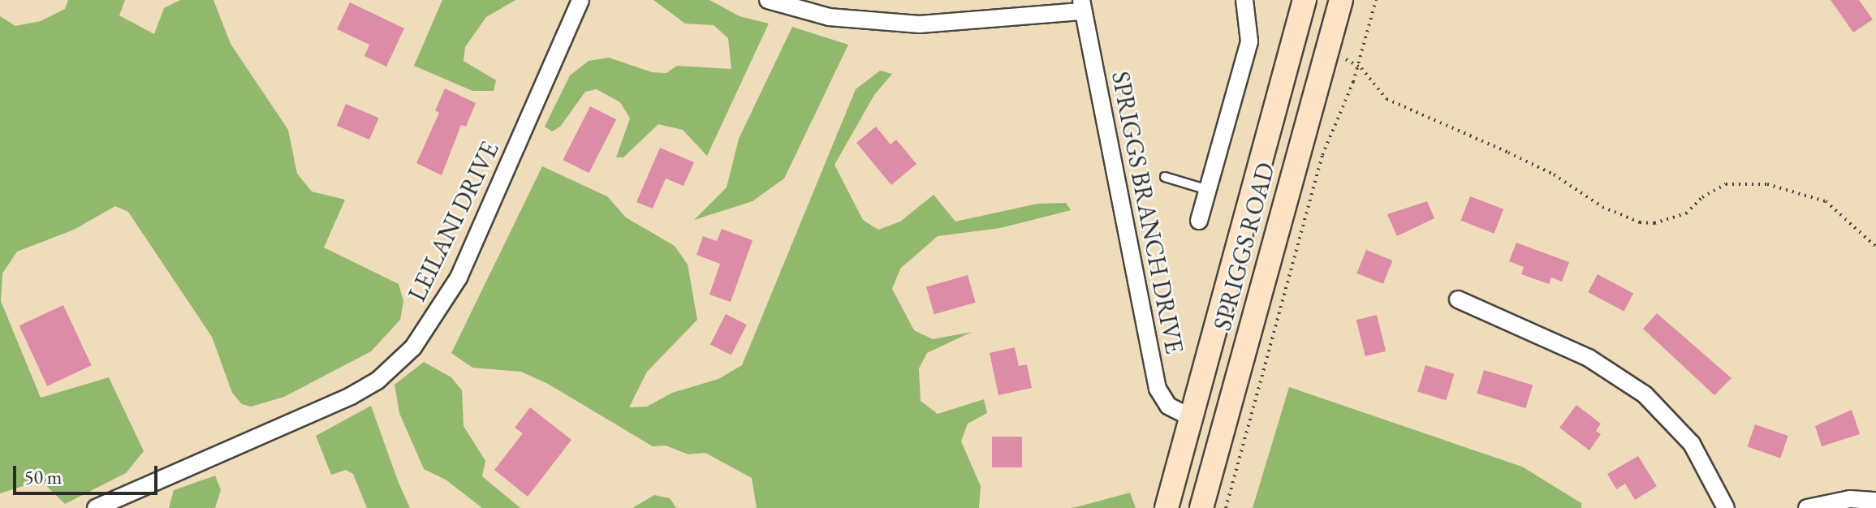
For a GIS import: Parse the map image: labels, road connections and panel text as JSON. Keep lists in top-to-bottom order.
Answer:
{
  "streets": {
    "main road": ["SPRIGGS ROAD"],
    "street": ["SPRIGGS BRANCH DRIVE", "LEILANI DRIVE"]
  },
  "crossings": [
    ["SPRIGGS BRANCH DRIVE", "SPRIGGS ROAD"]
  ],
  "scale_bar": "50 m"
}
